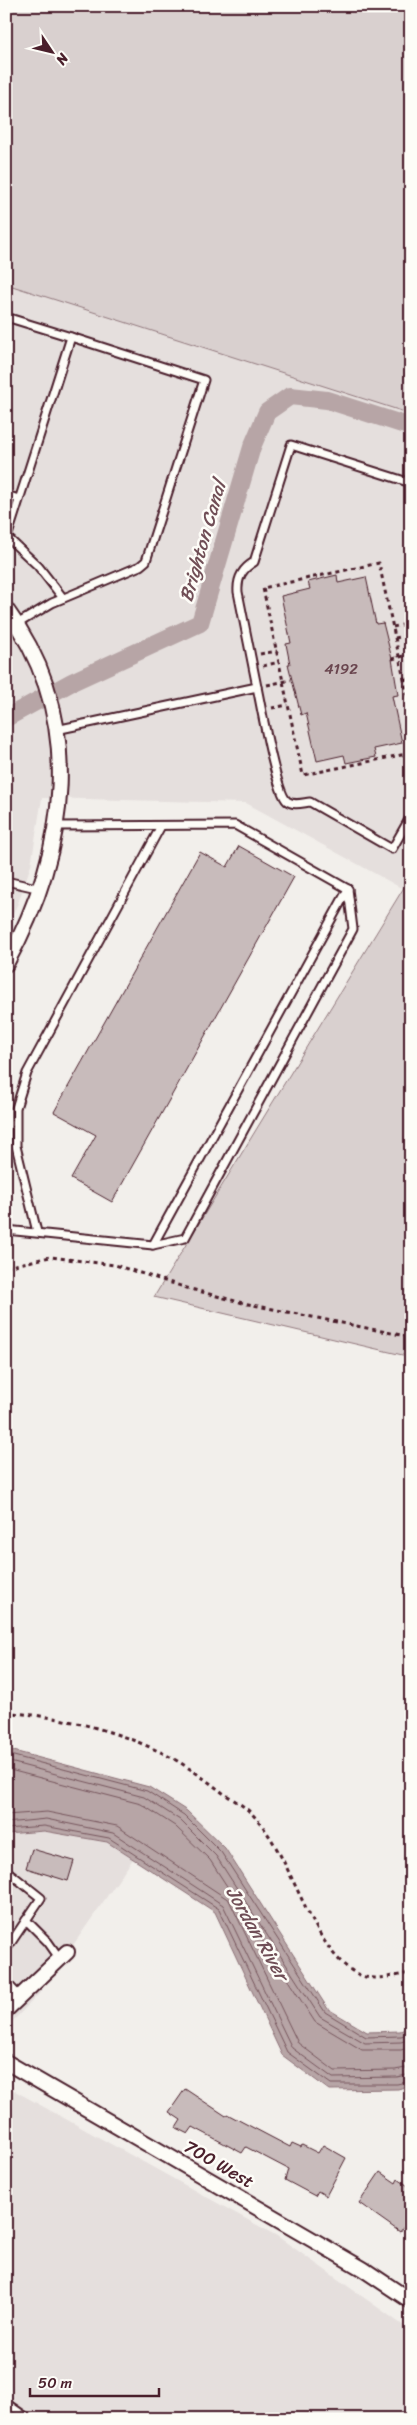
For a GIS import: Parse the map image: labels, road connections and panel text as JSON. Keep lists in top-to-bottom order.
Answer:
{
  "streets": {
    "street": ["700 West"]
  },
  "water": ["Brighton Canal", "Jordan River"],
  "house_numbers": ["4192"],
  "scale_bar": "50 m",
  "north": "bottom right"
}
